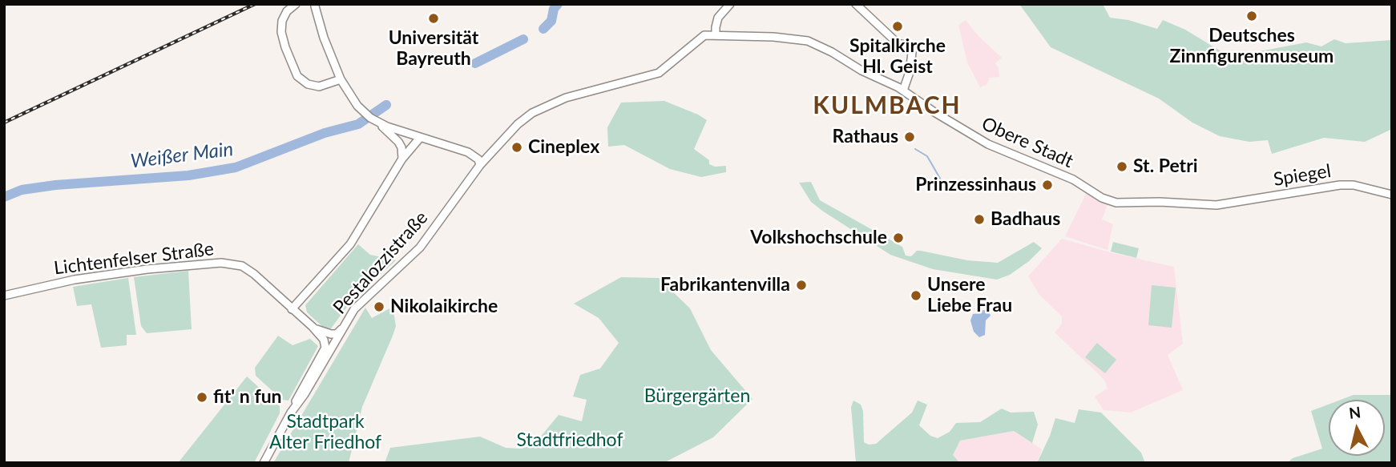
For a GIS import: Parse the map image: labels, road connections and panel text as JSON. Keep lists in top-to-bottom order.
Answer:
{
  "streets": {
    "street": [
      "Obere Stadt",
      "Spiegel",
      "Lichtenfelser Straße",
      "Pestalozzistraße"
    ]
  },
  "crossings": [
    ["Obere Stadt", "Spiegel"],
    ["Obere Stadt", "Pestalozzistraße"],
    ["Lichtenfelser Straße", "Pestalozzistraße"]
  ],
  "districts": ["KULMBACH"],
  "water": ["Weißer Main"],
  "parks": ["Bürgergärten", "Stadtpark Alter Friedhof", "Stadtfriedhof"],
  "places": [
    "Deutsches Zinnfigurenmuseum",
    "Universität Bayreuth",
    "Spitalkirche Hl. Geist",
    "Rathaus",
    "Cineplex",
    "St. Petri",
    "Prinzessinhaus",
    "Badhaus",
    "Volkshochschule",
    "Fabrikantenvilla",
    "Unsere Liebe Frau",
    "Nikolaikirche",
    "fit' n fun"
  ],
  "north": "top"
}
